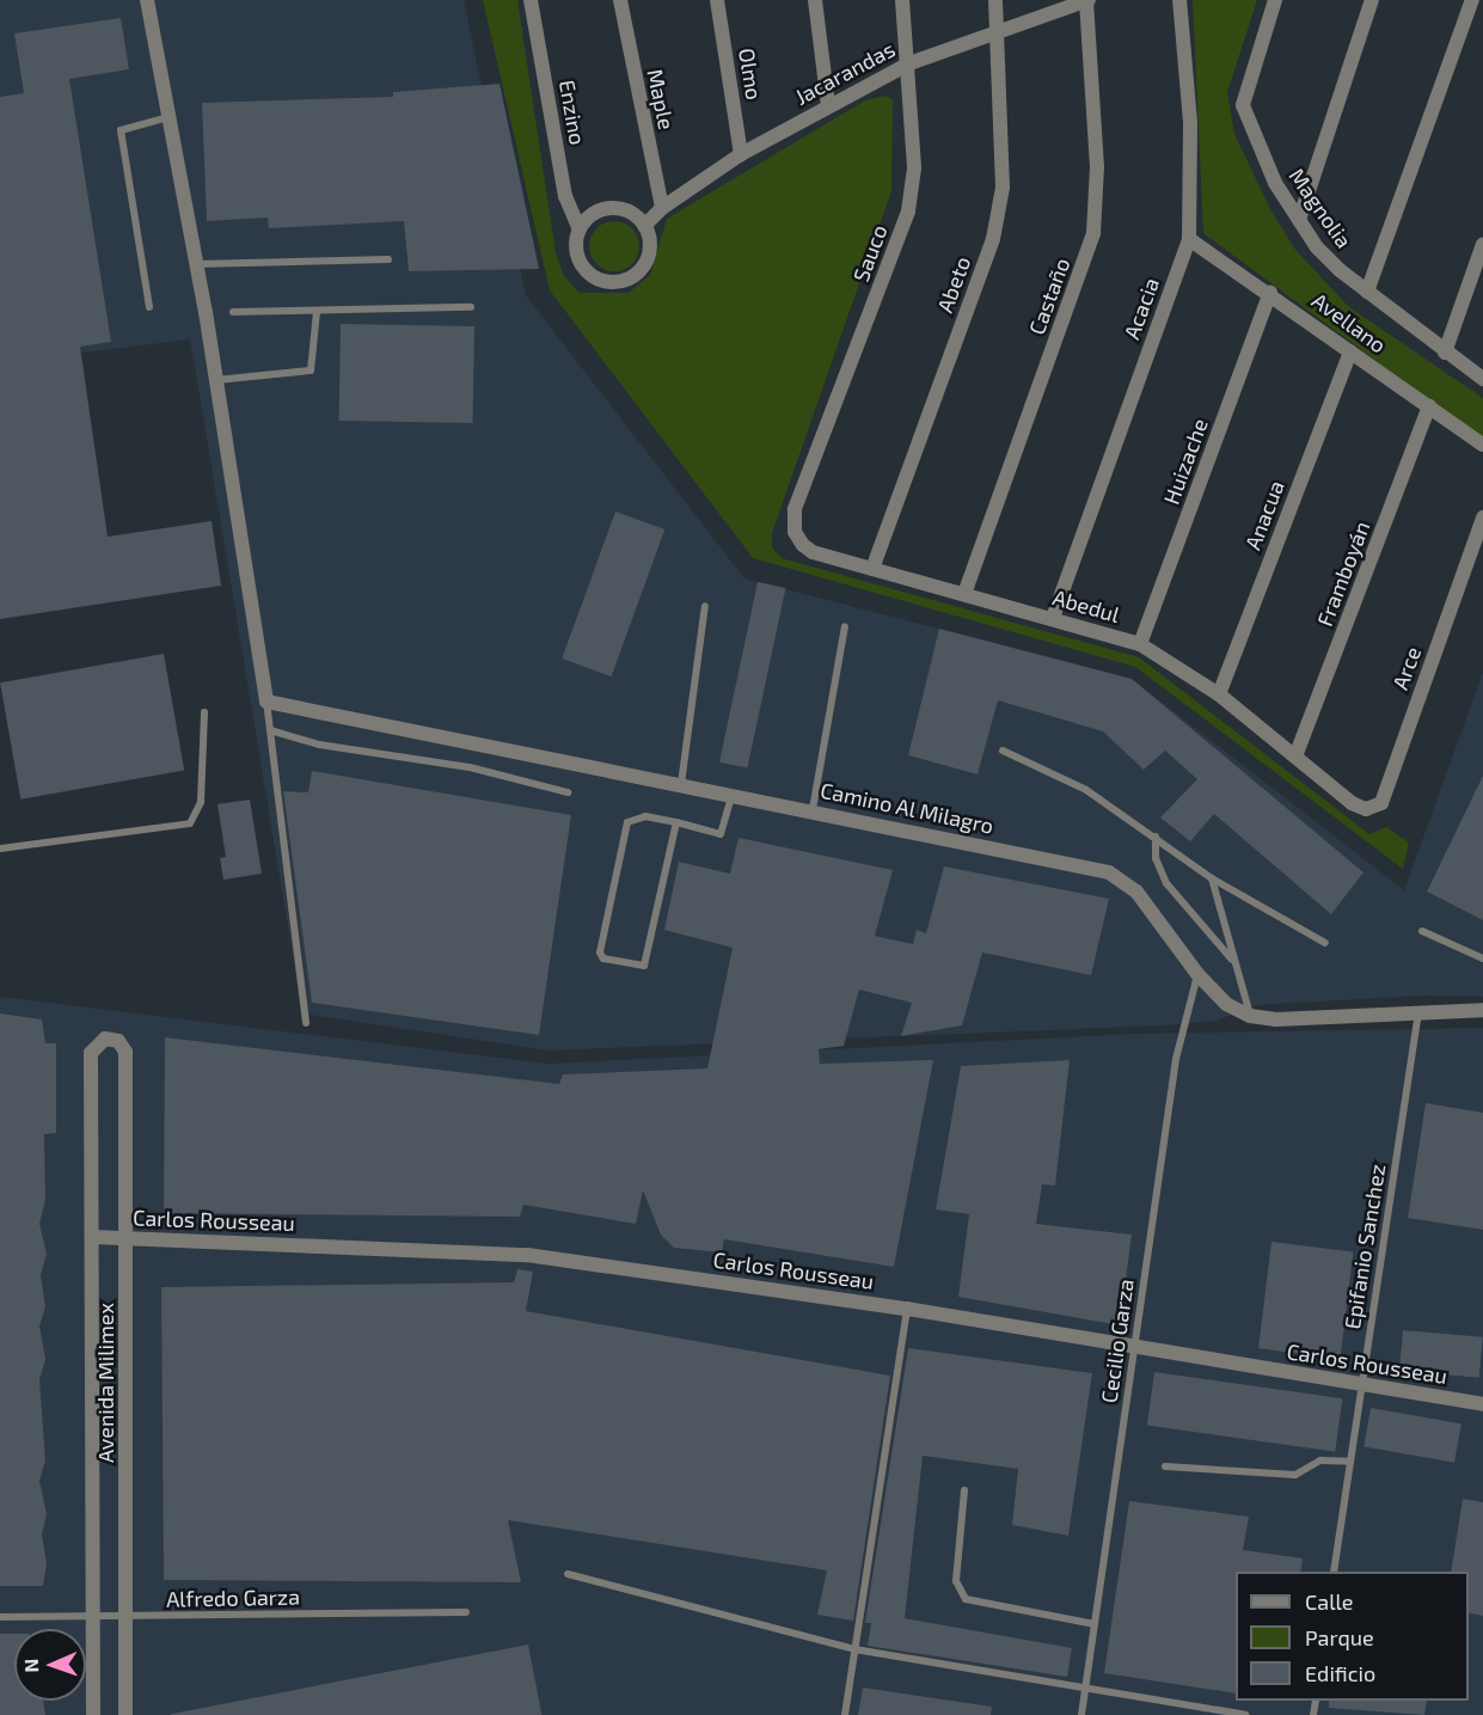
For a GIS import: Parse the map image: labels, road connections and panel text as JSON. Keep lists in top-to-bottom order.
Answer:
{
  "streets": {
    "street": [
      "Jacarandas",
      "Olmo",
      "Maple",
      "Enzino",
      "Magnolia",
      "Sauco",
      "Abeto",
      "Castaño",
      "Acacia",
      "Avellano",
      "Huizache",
      "Anacua",
      "Framboyán",
      "Abedul",
      "Arce",
      "Camino Al Milagro",
      "Carlos Rousseau",
      "Avenida Milimex"
    ],
    "lane": ["Epifanio Sanchez", "Cecilio Garza", "Alfredo Garza"]
  },
  "crossings": [
    ["Jacarandas", "Olmo"],
    ["Jacarandas", "Maple"],
    ["Jacarandas", "Enzino"],
    ["Jacarandas", "Sauco"],
    ["Jacarandas", "Abeto"],
    ["Jacarandas", "Castaño"],
    ["Sauco", "Abedul"],
    ["Abeto", "Abedul"],
    ["Castaño", "Abedul"],
    ["Acacia", "Avellano"],
    ["Acacia", "Abedul"],
    ["Avellano", "Huizache"],
    ["Avellano", "Anacua"],
    ["Avellano", "Framboyán"],
    ["Huizache", "Abedul"],
    ["Anacua", "Abedul"],
    ["Framboyán", "Abedul"],
    ["Abedul", "Arce"],
    ["Camino Al Milagro", "Epifanio Sanchez"],
    ["Camino Al Milagro", "Cecilio Garza"],
    ["Carlos Rousseau", "Epifanio Sanchez"],
    ["Carlos Rousseau", "Cecilio Garza"],
    ["Carlos Rousseau", "Avenida Milimex"],
    ["Avenida Milimex", "Alfredo Garza"]
  ],
  "legend": ["Calle", "Parque", "Edificio"],
  "north": "left"
}
